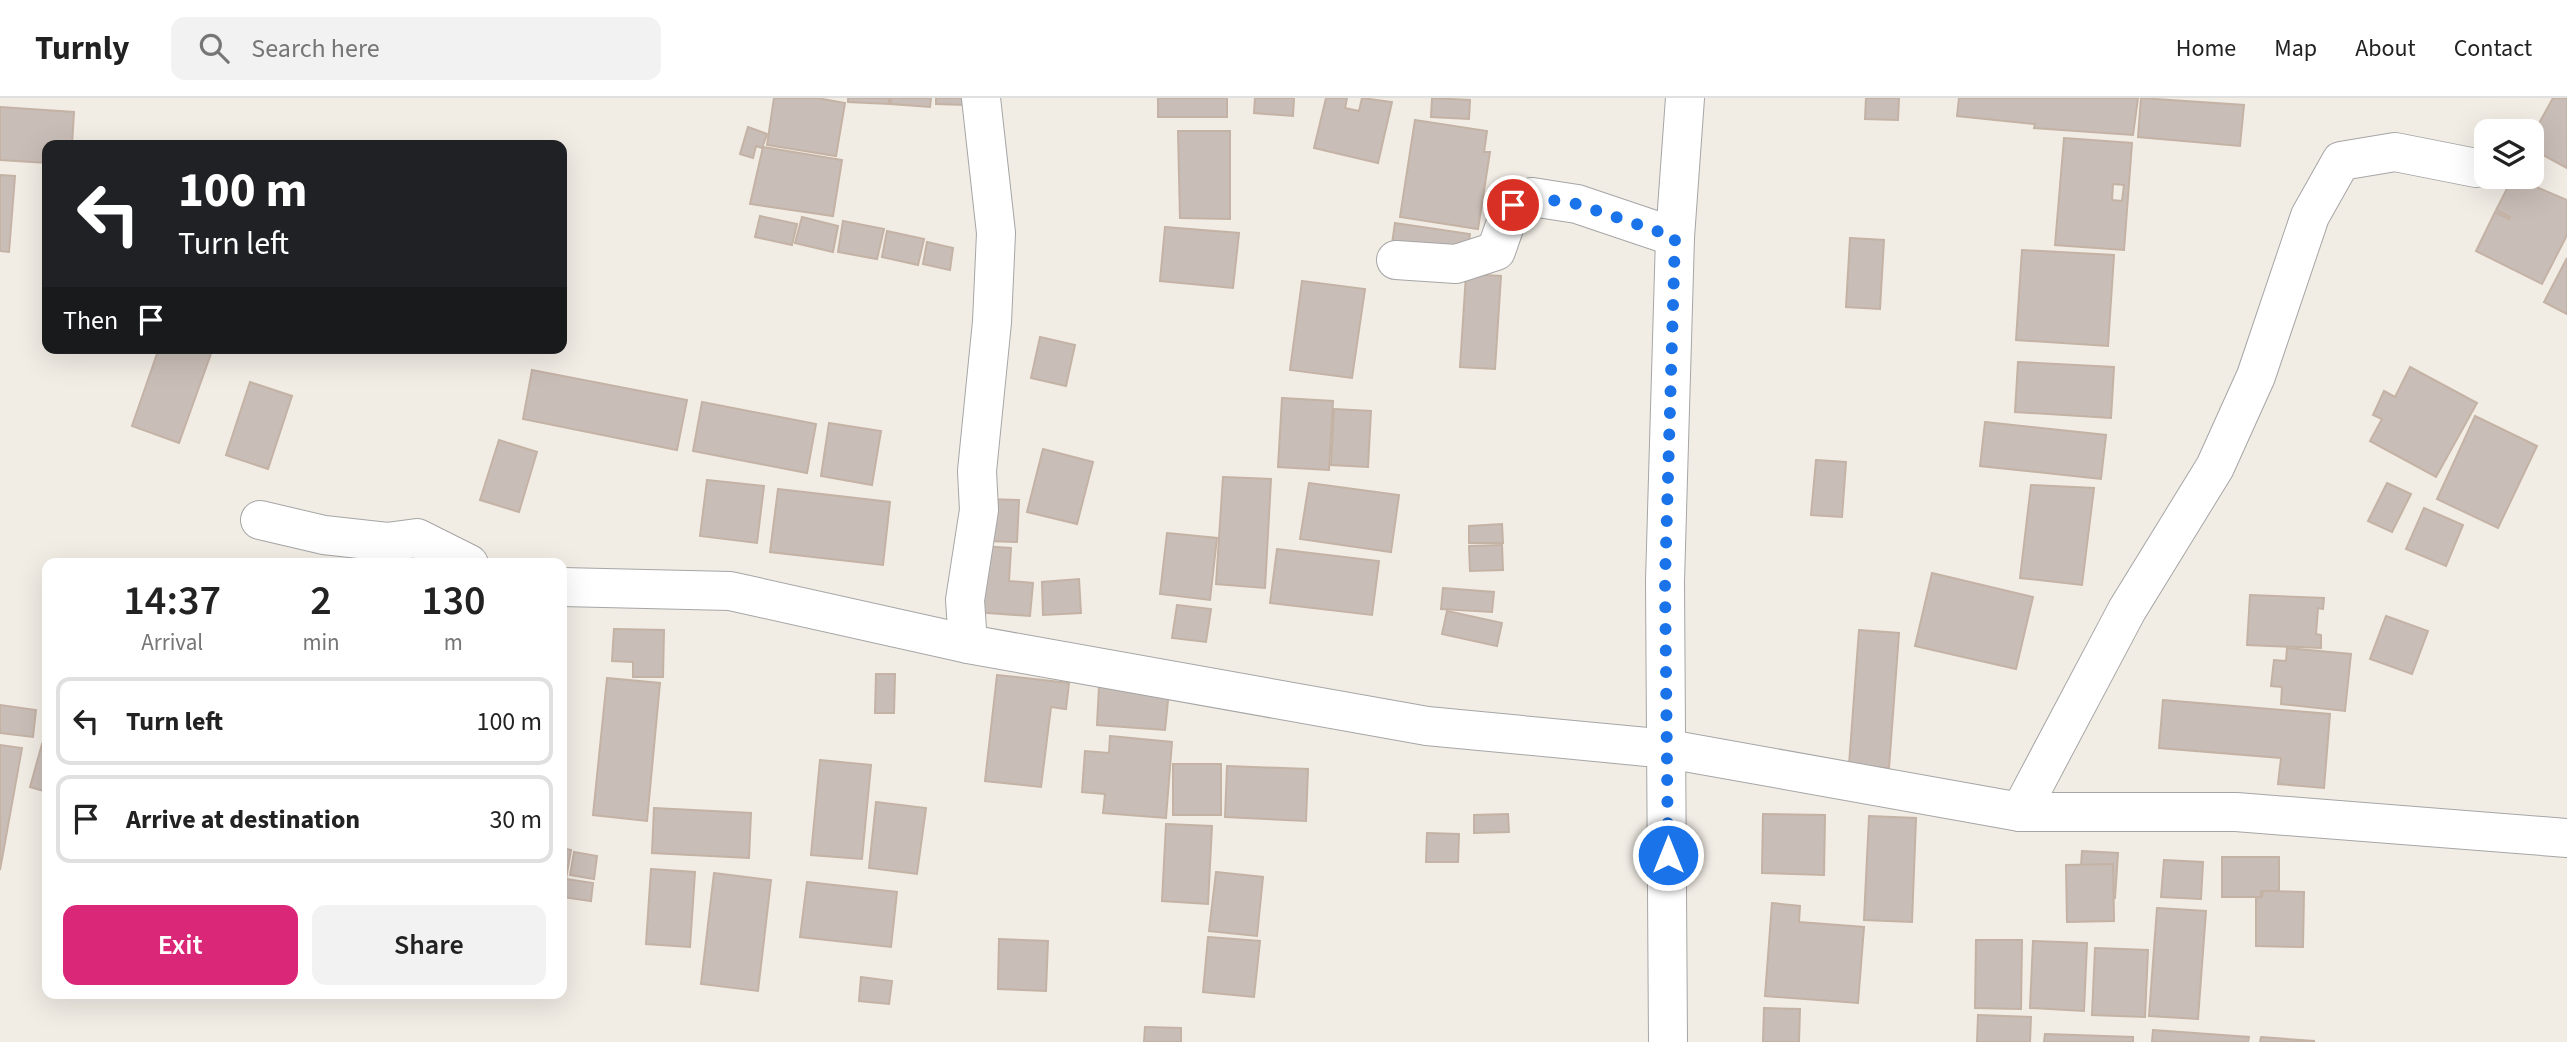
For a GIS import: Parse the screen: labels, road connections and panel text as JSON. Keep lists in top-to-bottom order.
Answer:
{
  "page": {
    "header": "Turnly",
    "search": "Search here",
    "nav": [
      "Home",
      "Map",
      "About",
      "Contact"
    ],
    "turn": ["100 m", "Turn left"],
    "then": "Then",
    "eta": [
      "14:37",
      "Arrival",
      "2",
      "min",
      "130",
      "m"
    ],
    "list": [
      {
        "name": "Turn left",
        "value": "100 m"
      },
      {
        "name": "Arrive at destination",
        "value": "30 m"
      }
    ],
    "buttons": ["Exit", "Share"]
  }
}
